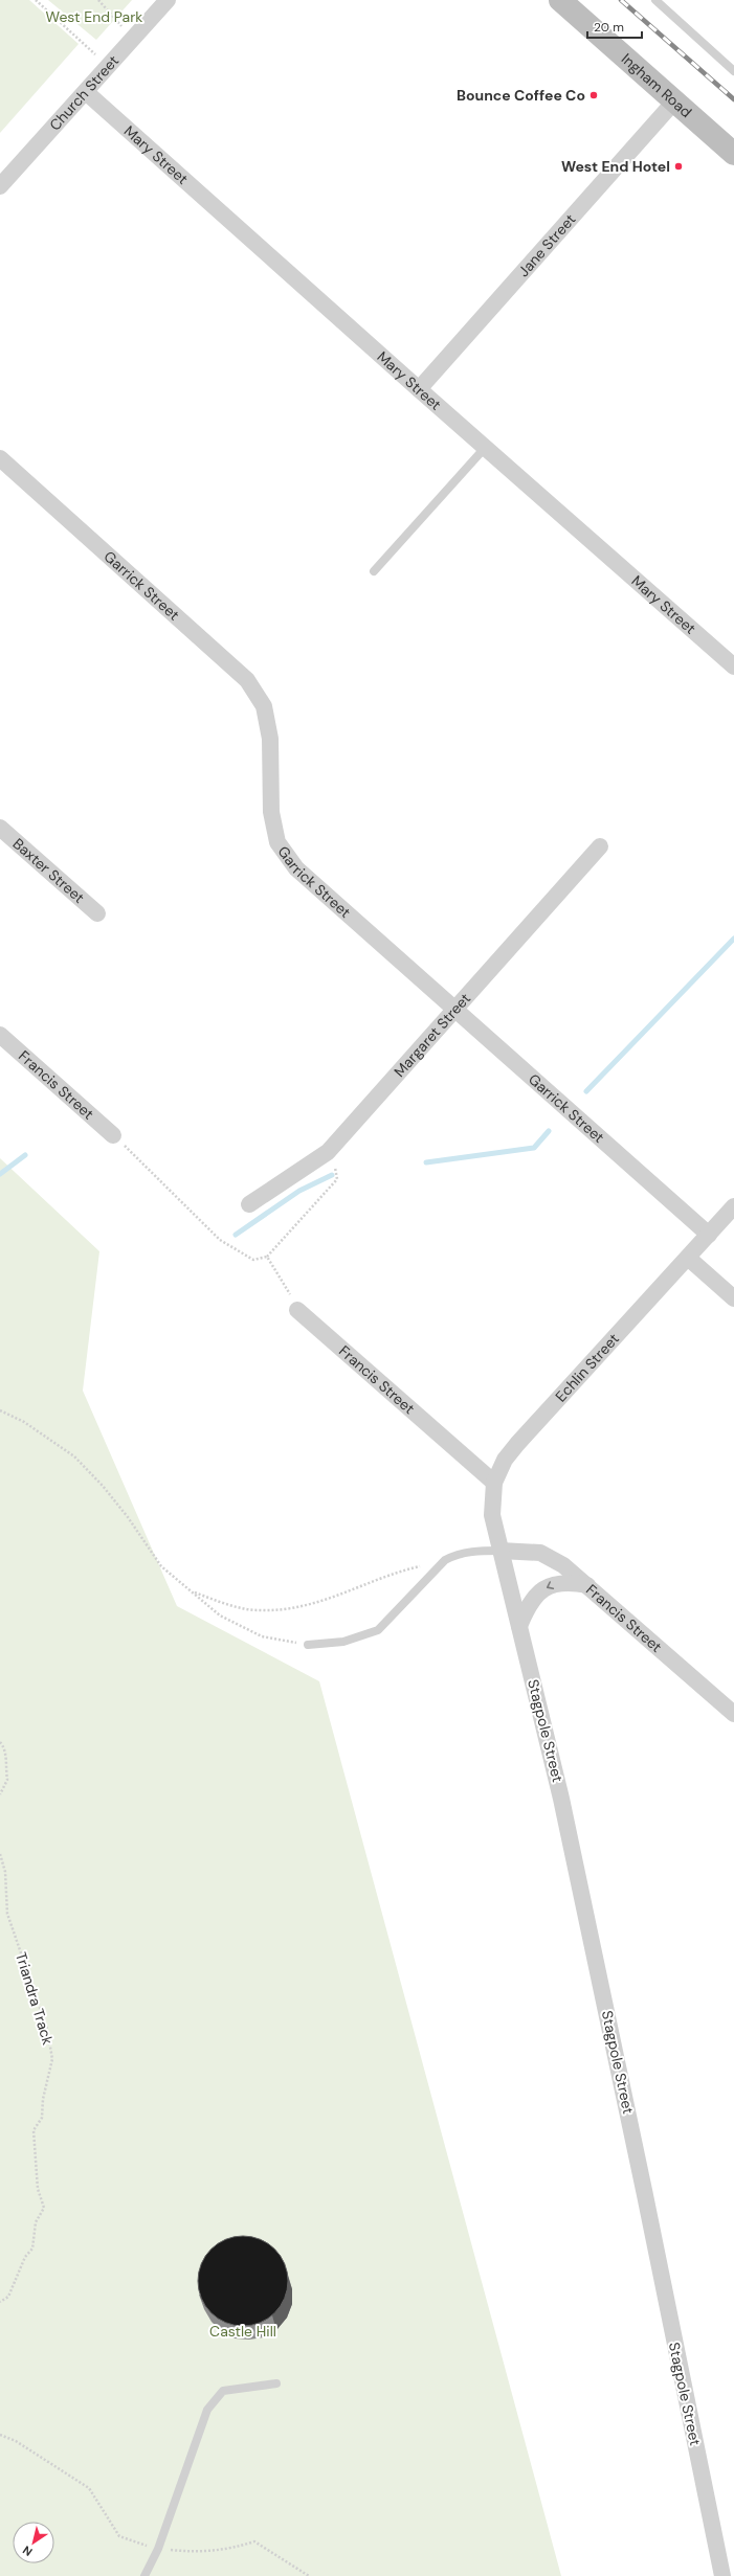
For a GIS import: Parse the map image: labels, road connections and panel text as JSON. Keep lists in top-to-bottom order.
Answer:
{
  "streets": {
    "main road": ["Ingham Road"],
    "street": [
      "Church Street",
      "Mary Street",
      "Jane Street",
      "Garrick Street",
      "Baxter Street",
      "Margaret Street",
      "Francis Street",
      "Echlin Street",
      "Stagpole Street"
    ],
    "path": ["Triandra Track"]
  },
  "crossings": [
    ["Ingham Road", "Jane Street"],
    ["Church Street", "Mary Street"],
    ["Mary Street", "Jane Street"],
    ["Garrick Street", "Margaret Street"],
    ["Garrick Street", "Echlin Street"],
    ["Francis Street", "Echlin Street"],
    ["Francis Street", "Stagpole Street"],
    ["Echlin Street", "Stagpole Street"]
  ],
  "parks": ["West End Park", "Castle Hill"],
  "places": ["Bounce Coffee Co", "West End Hotel"],
  "scale_bar": "20 m",
  "north": "bottom left"
}
